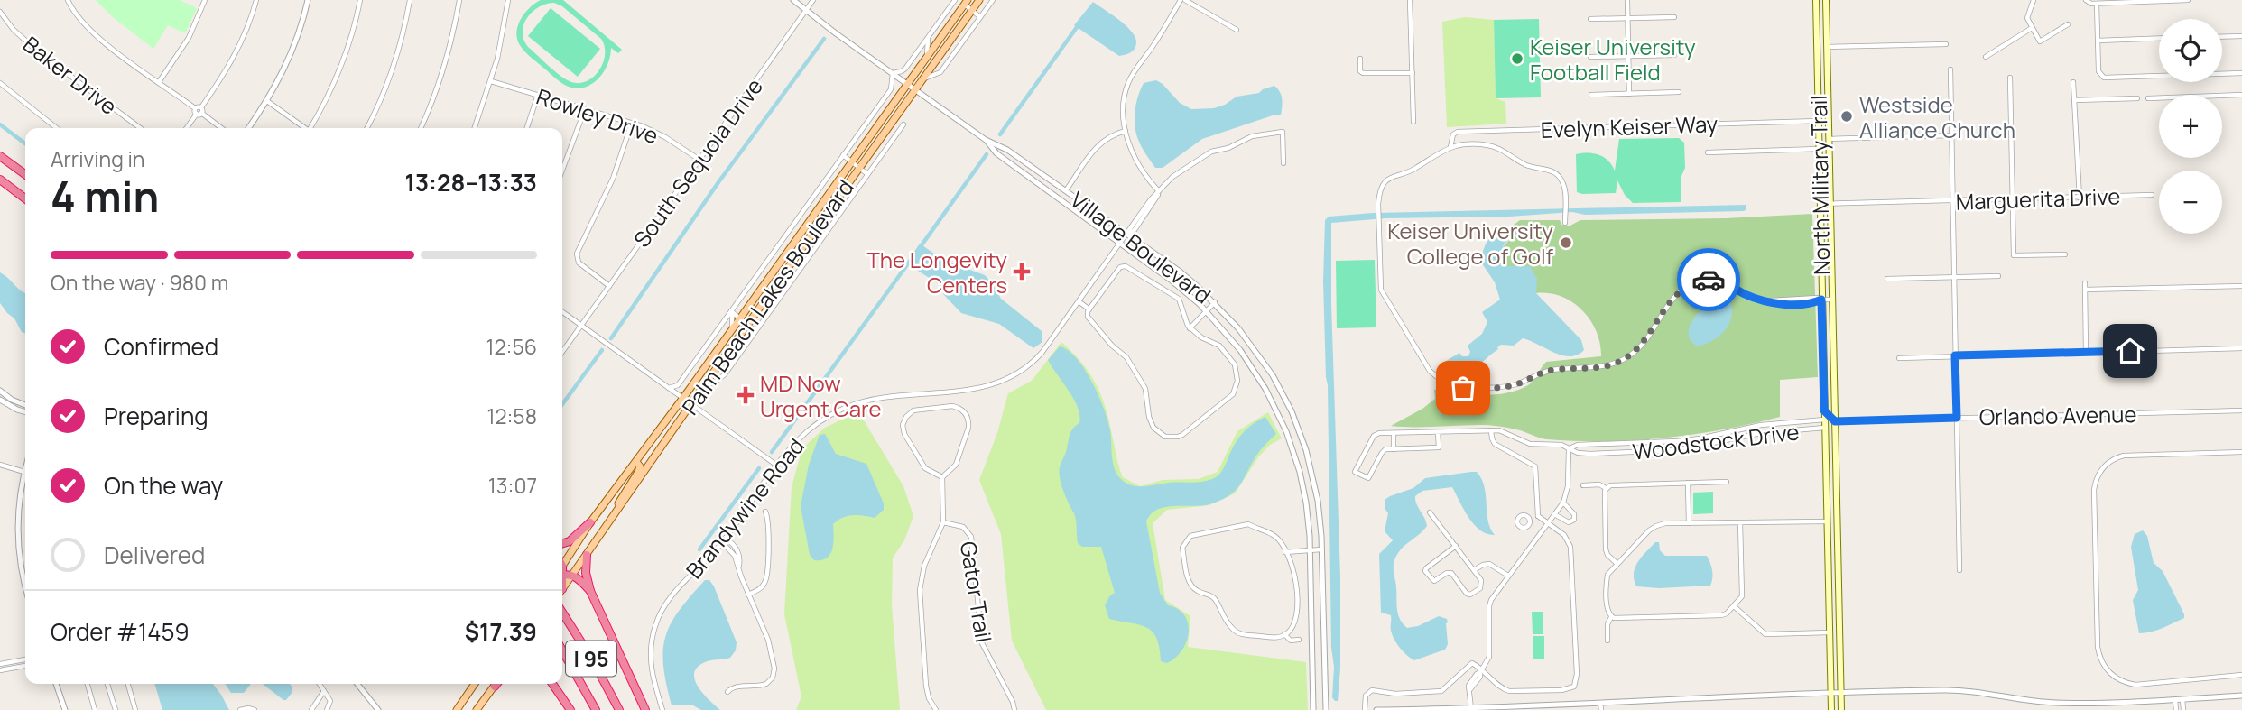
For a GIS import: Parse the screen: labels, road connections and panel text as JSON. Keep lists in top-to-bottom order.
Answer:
{
  "streets": {
    "highway": ["I 95"],
    "main road": ["North Military Trail", "Palm Beach Lakes Boulevard"],
    "street": [
      "Baker Drive",
      "Rowley Drive",
      "Evelyn Keiser Way",
      "South Sequoia Drive",
      "Marguerita Drive",
      "Village Boulevard",
      "Orlando Avenue",
      "Woodstock Drive",
      "Brandywine Road",
      "Gator Trail"
    ]
  },
  "crossings": [
    ["Rowley Drive", "South Sequoia Drive"],
    ["Evelyn Keiser Way", "North Military Trail"],
    ["South Sequoia Drive", "Village Boulevard"],
    ["North Military Trail", "Marguerita Drive"],
    ["North Military Trail", "Orlando Avenue"],
    ["North Military Trail", "Woodstock Drive"],
    ["Village Boulevard", "Palm Beach Lakes Boulevard"],
    ["Village Boulevard", "Brandywine Road"]
  ],
  "places": {
    "other": ["Keiser University Football Field", "Westside Alliance Church", "Keiser University College of Golf"],
    "health": ["The Longevity Centers", "MD Now Urgent Care"]
  },
  "page": {
    "map_buttons": ["+", "−"],
    "heading": ["4 min", "Arriving in", "13:28–13:33"],
    "panel": ["Order #1459", "$17.39"],
    "bar": "On the way · 980 m",
    "list": [
      ["Confirmed", "12:56"],
      ["Preparing", "12:58"],
      ["On the way", "13:07"],
      "Delivered"
    ]
  }
}
